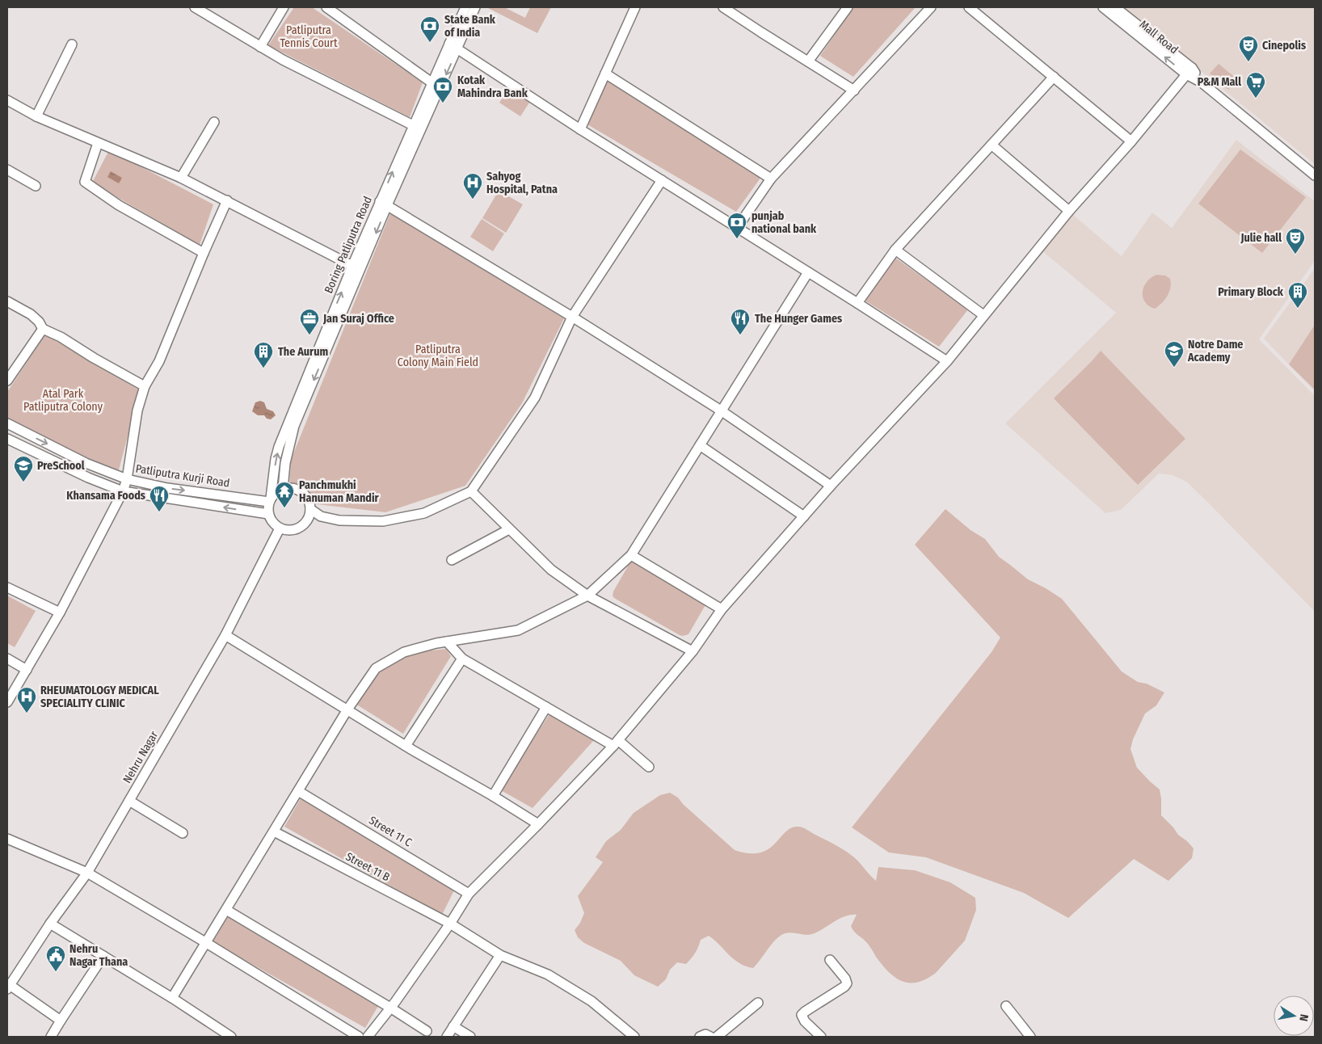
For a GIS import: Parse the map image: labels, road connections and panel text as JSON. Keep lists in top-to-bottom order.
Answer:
{
  "streets": {
    "street": [
      "Mall Road",
      "Boring Patliputra Road",
      "Patliputra Kurji Road",
      "Nehru Nagar",
      "Street 11 C",
      "Street 11 B"
    ]
  },
  "crossings": [
    ["Boring Patliputra Road", "Patliputra Kurji Road"],
    ["Boring Patliputra Road", "Nehru Nagar"],
    ["Patliputra Kurji Road", "Nehru Nagar"]
  ],
  "parks": ["Patliputra Tennis Court", "Patliputra Colony Main Field", "Atal Park Patliputra Colony"],
  "places": {
    "bank": ["State Bank of India", "Kotak Mahindra Bank", "punjab national bank"],
    "theatre": ["Cinepolis", "Julie hall"],
    "supermarket": ["P&M Mall"],
    "hospital": ["Sahyog Hospital, Patna", "RHEUMATOLOGY MEDICAL SPECIALITY CLINIC"],
    "building": ["Primary Block", "The Aurum"],
    "office": ["Jan Suraj Office"],
    "restaurant": ["The Hunger Games", "Khansama Foods"],
    "school or university": ["Notre Dame Academy", "PreSchool"],
    "temple": ["Panchmukhi Hanuman Mandir"],
    "public building": ["Nehru Nagar Thana"]
  },
  "north": "right"
}
